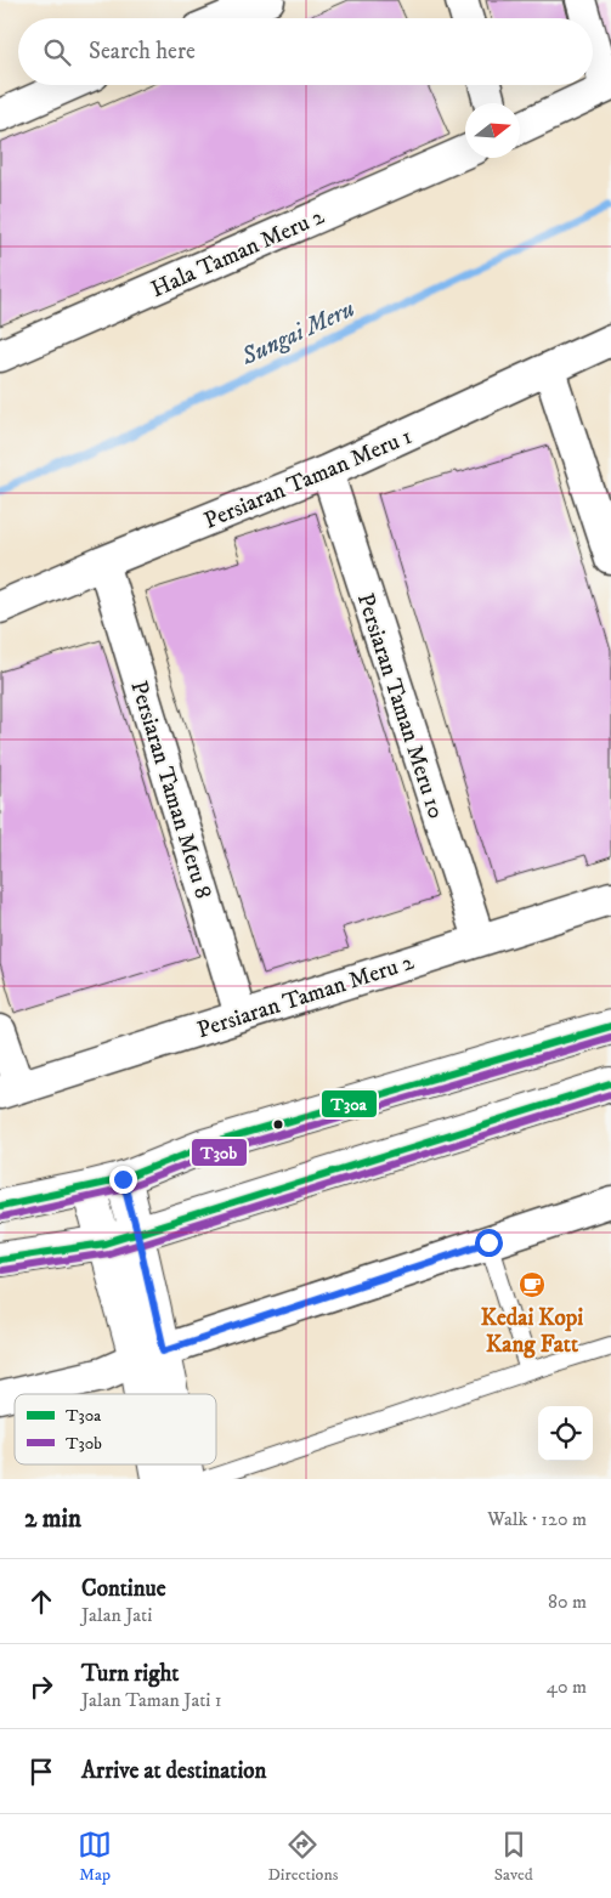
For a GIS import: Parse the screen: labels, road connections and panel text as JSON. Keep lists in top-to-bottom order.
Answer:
{
  "streets": {
    "street": [
      "Hala Taman Meru 2",
      "Persiaran Taman Meru 1",
      "Persiaran Taman Meru 10",
      "Persiaran Taman Meru 8",
      "Persiaran Taman Meru 2"
    ]
  },
  "crossings": [
    ["Persiaran Taman Meru 1", "Persiaran Taman Meru 10"],
    ["Persiaran Taman Meru 1", "Persiaran Taman Meru 8"],
    ["Persiaran Taman Meru 10", "Persiaran Taman Meru 2"],
    ["Persiaran Taman Meru 8", "Persiaran Taman Meru 2"]
  ],
  "water": ["Sungai Meru"],
  "places": {
    "cafe": ["Kedai Kopi Kang Fatt"]
  },
  "lines": ["transit line T30a", "transit line T30b"],
  "legend": ["T30a", "T30b"],
  "north": "right",
  "page": {
    "search": "Search here",
    "heading": ["2 min", "Walk · 120 m"],
    "list": [
      ["Continue", "Jalan Jati", "80 m"],
      ["Turn right", "Jalan Taman Jati 1", "40 m"],
      "Arrive at destination"
    ],
    "nav": ["Map", "Directions", "Saved"]
  }
}
